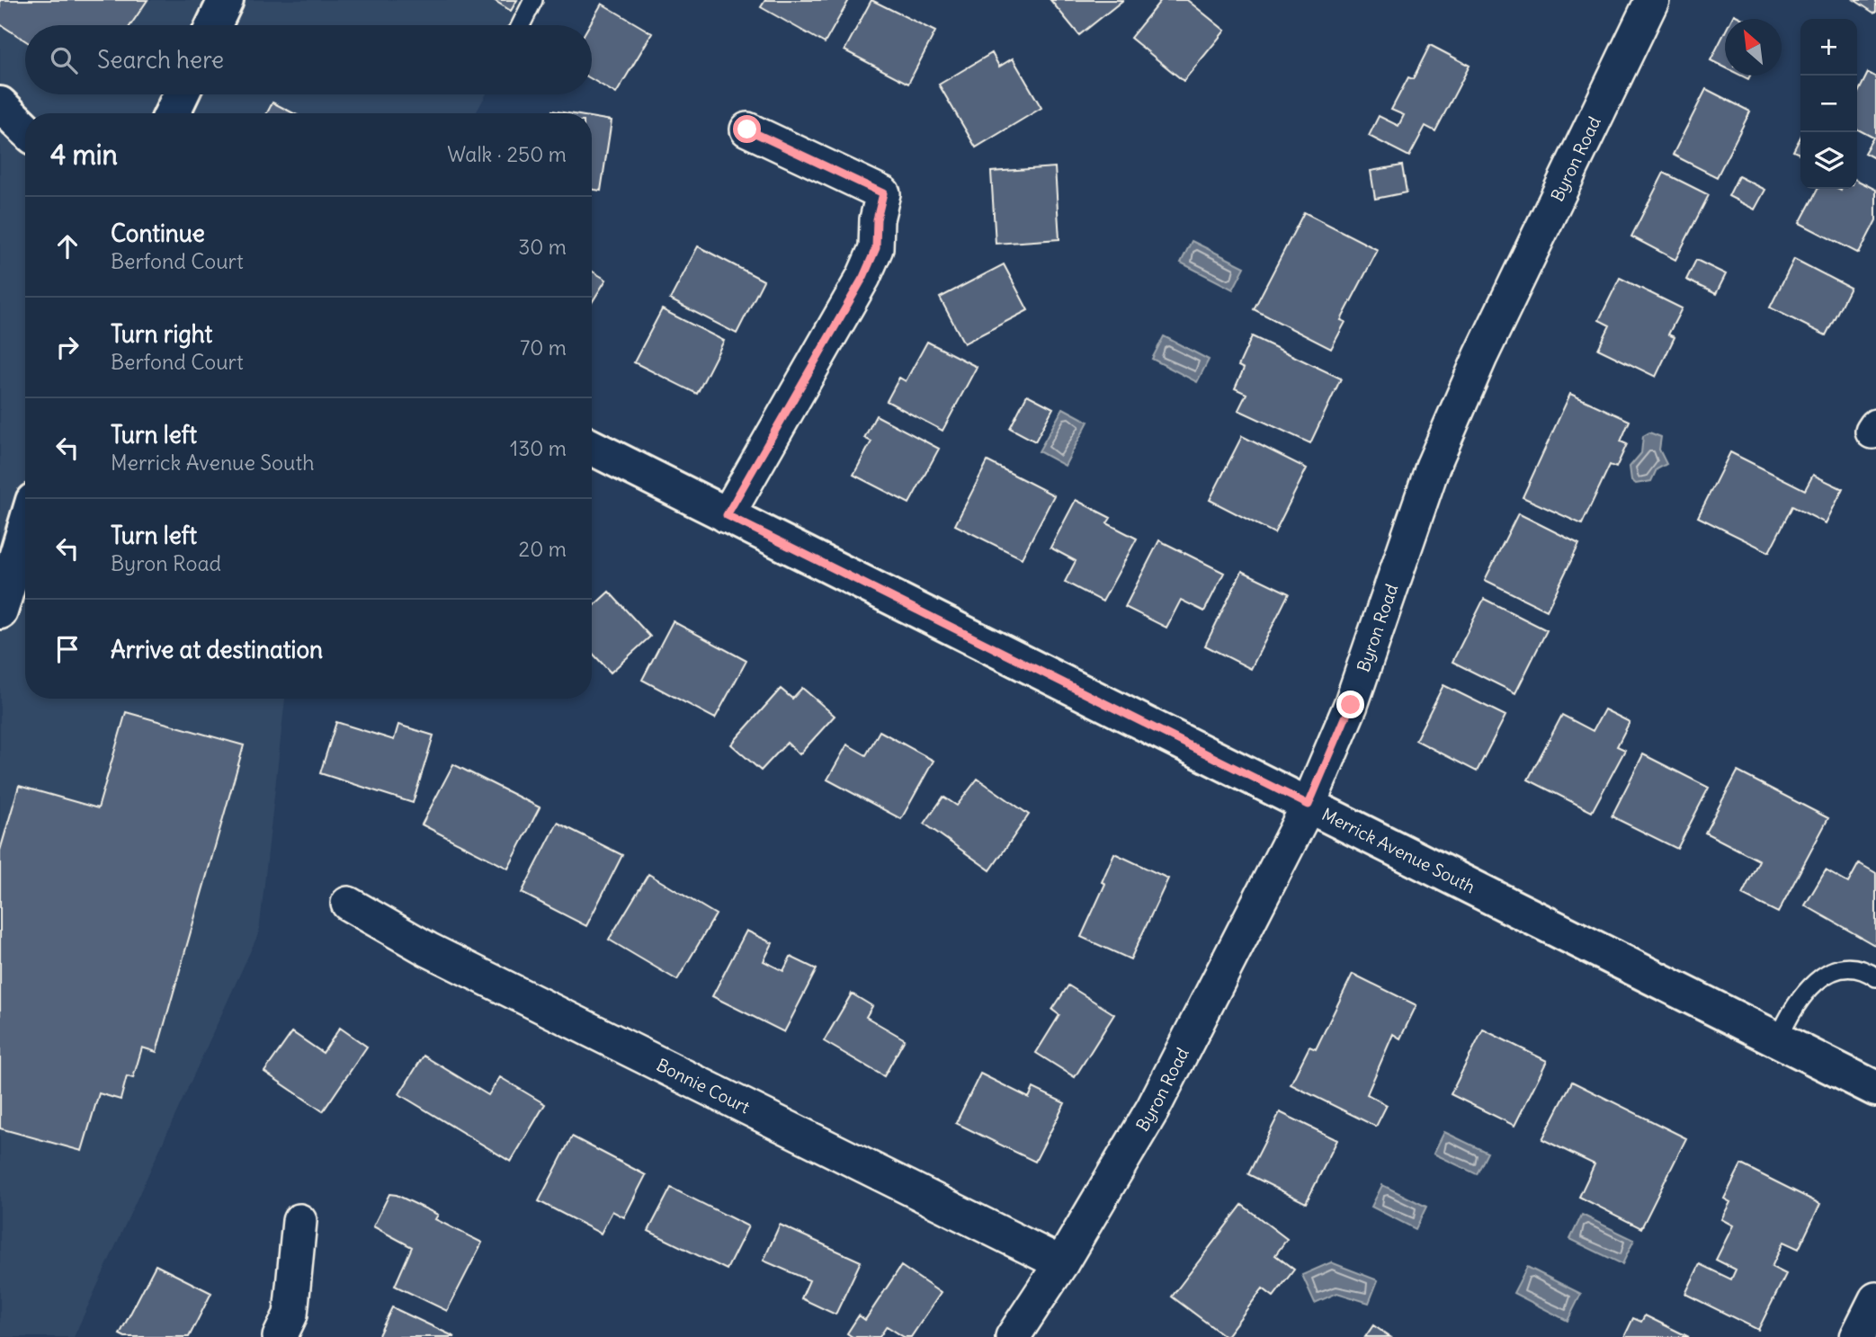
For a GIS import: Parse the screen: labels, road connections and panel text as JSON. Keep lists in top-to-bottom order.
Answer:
{
  "streets": {
    "street": ["Byron Road", "Merrick Avenue South", "Bonnie Court"]
  },
  "crossings": [
    ["Byron Road", "Merrick Avenue South"],
    ["Byron Road", "Bonnie Court"]
  ],
  "north": "top left",
  "page": {
    "map_buttons": ["+", "−"],
    "search": "Search here",
    "heading": ["4 min", "Walk · 250 m"],
    "list": [
      ["Continue", "Berfond Court", "30 m"],
      ["Turn right", "Berfond Court", "70 m"],
      ["Turn left", "Merrick Avenue South", "130 m"],
      ["Turn left", "Byron Road", "20 m"],
      "Arrive at destination"
    ]
  }
}
